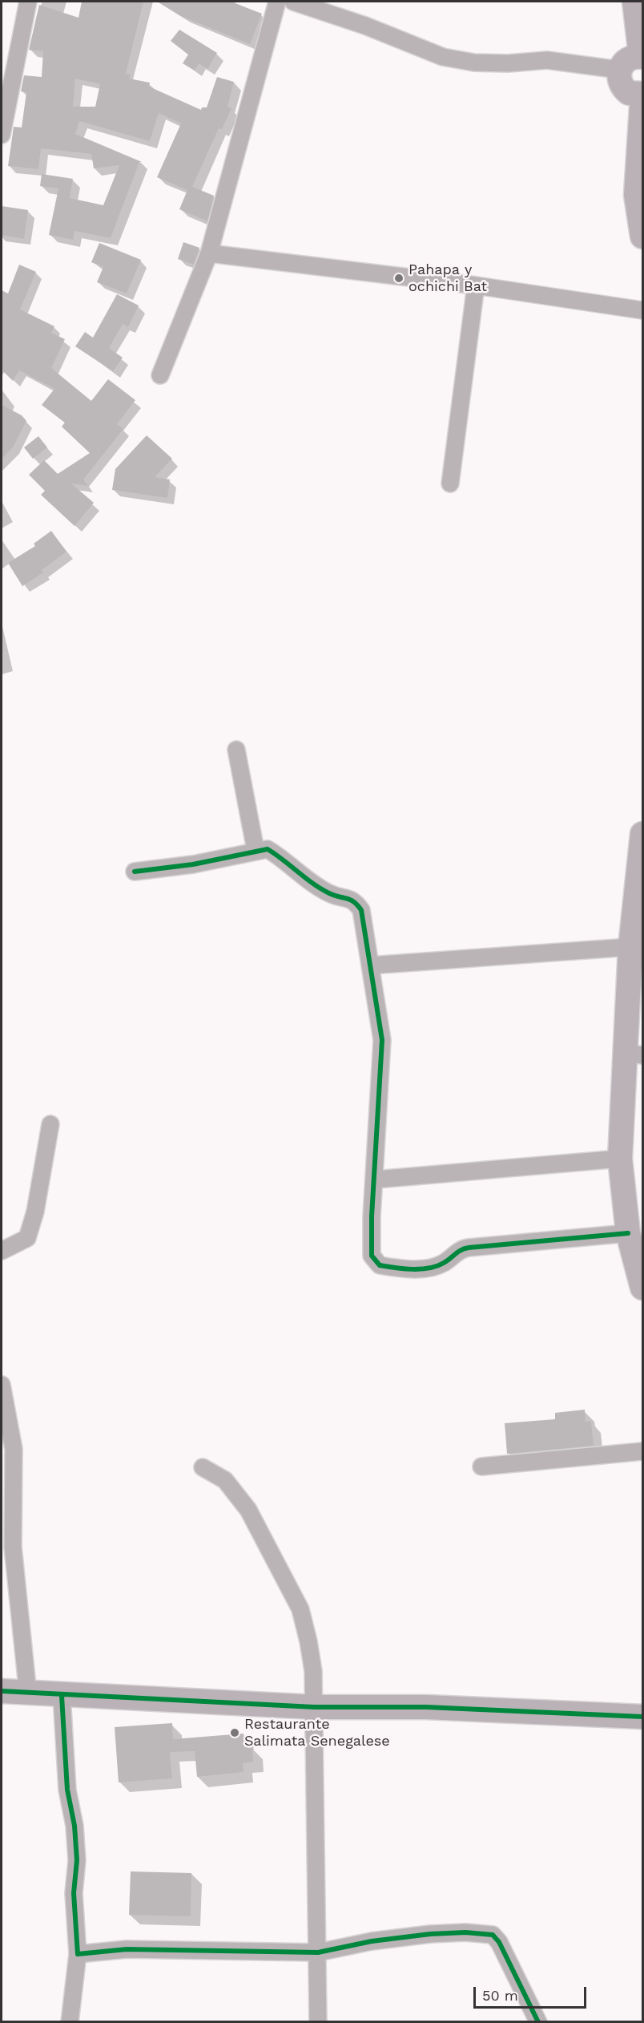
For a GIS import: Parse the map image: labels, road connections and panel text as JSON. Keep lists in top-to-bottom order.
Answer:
{
  "places": ["Pahapa y ochichi Bat", "Restaurante Salimata Senegalese"],
  "scale_bar": "50 m"
}
